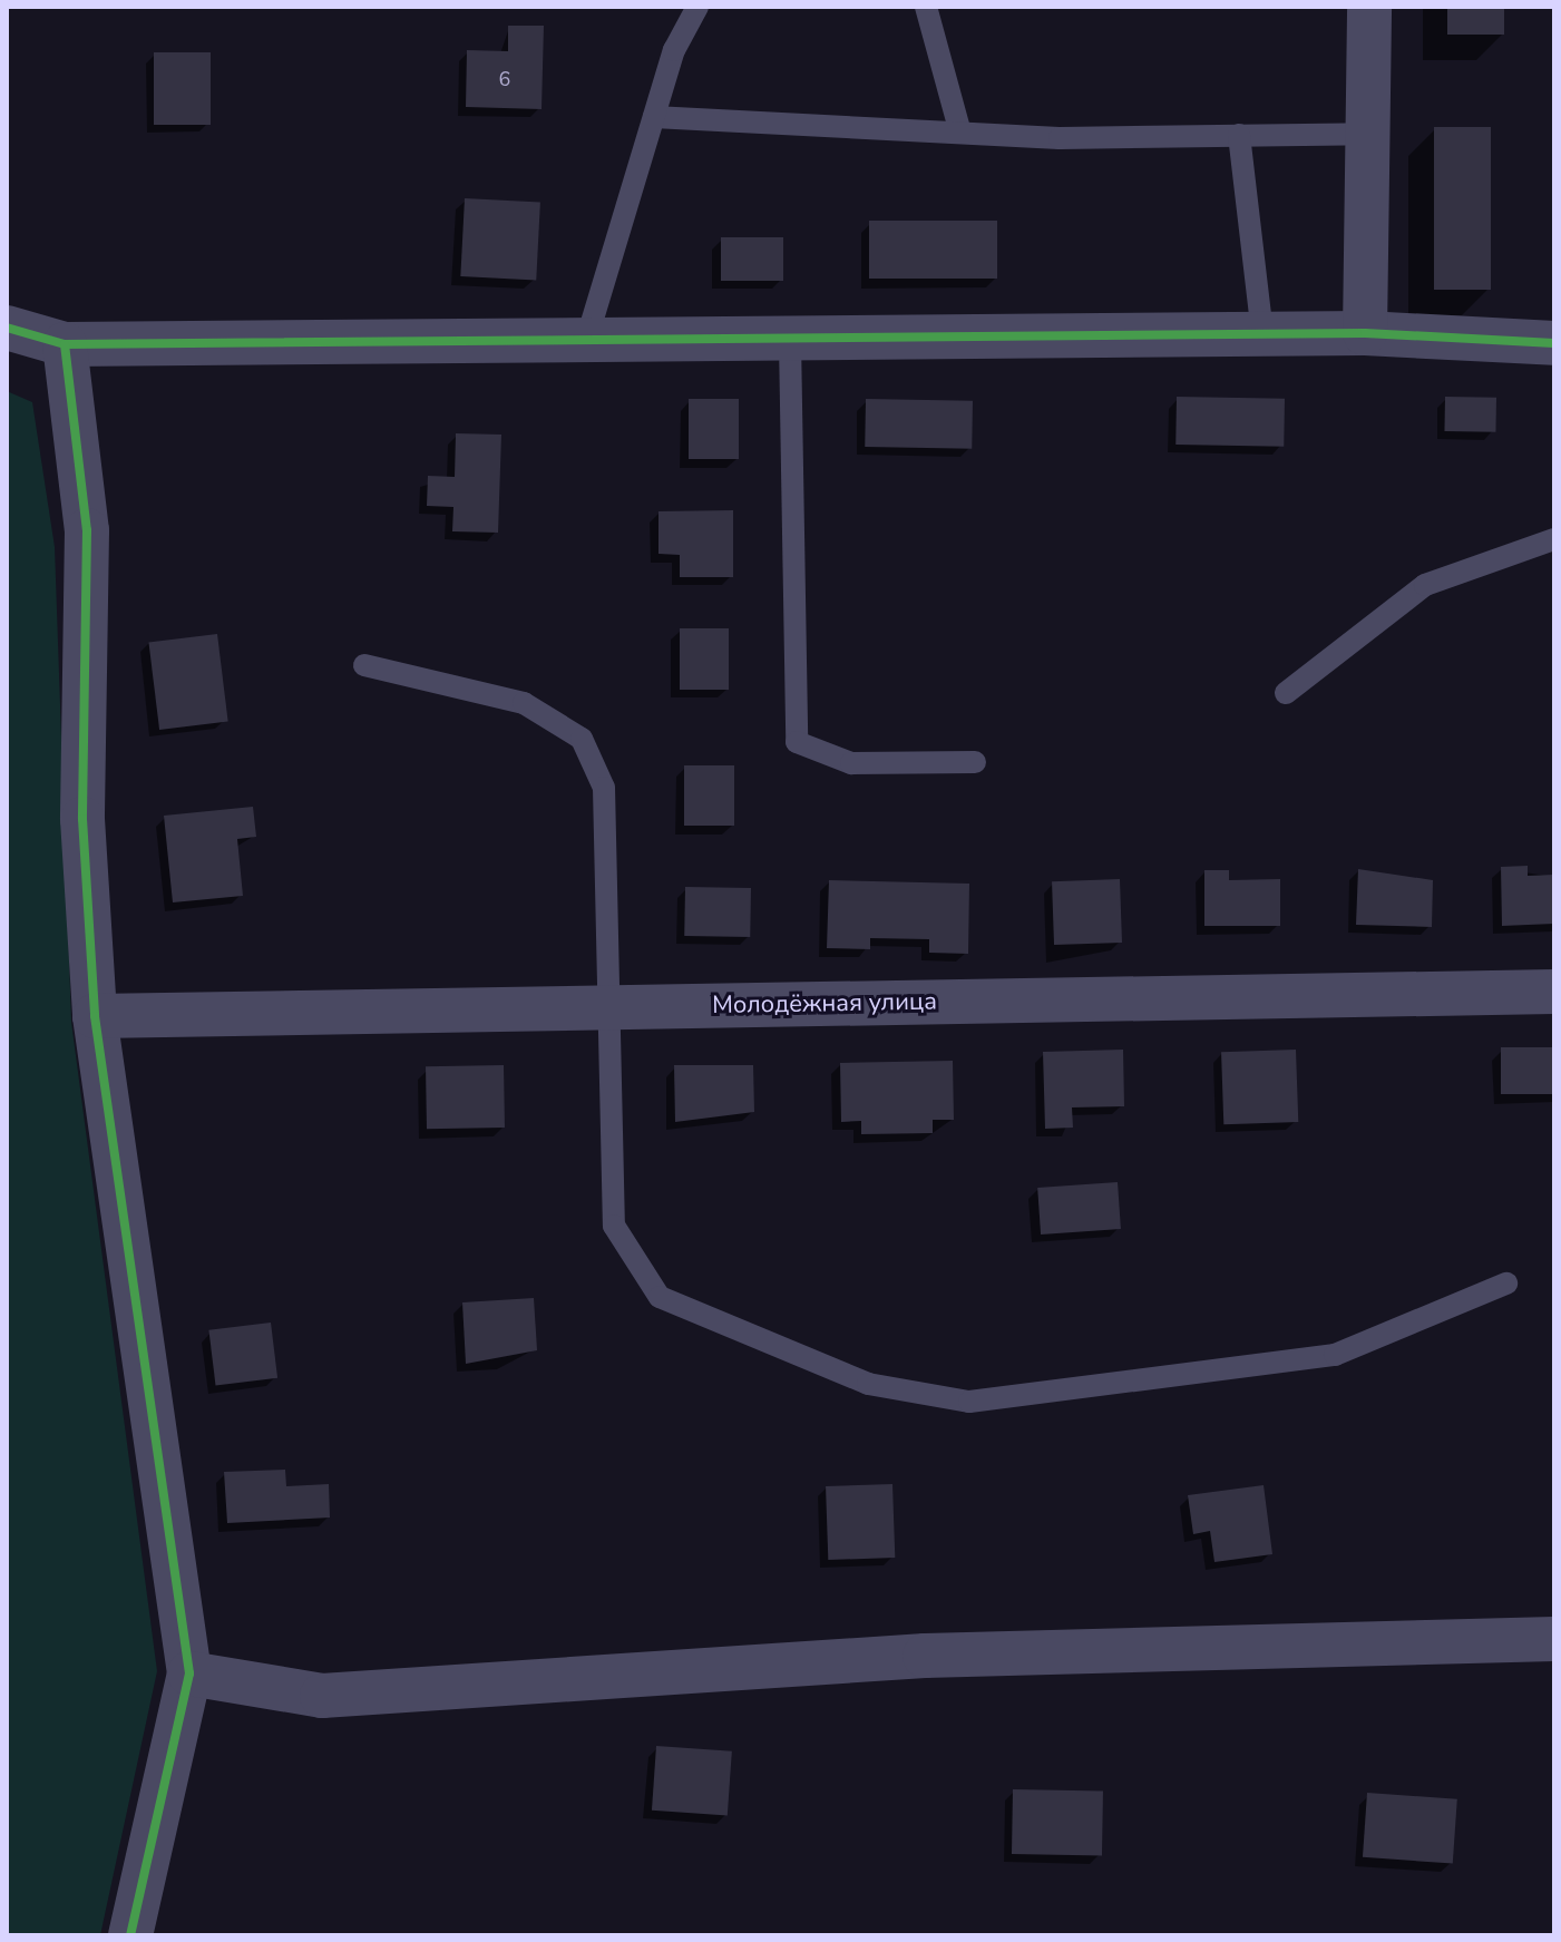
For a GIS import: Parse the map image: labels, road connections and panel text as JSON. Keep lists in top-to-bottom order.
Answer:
{
  "streets": {
    "street": ["Молодёжная улица"]
  },
  "house_numbers": ["6"]
}
